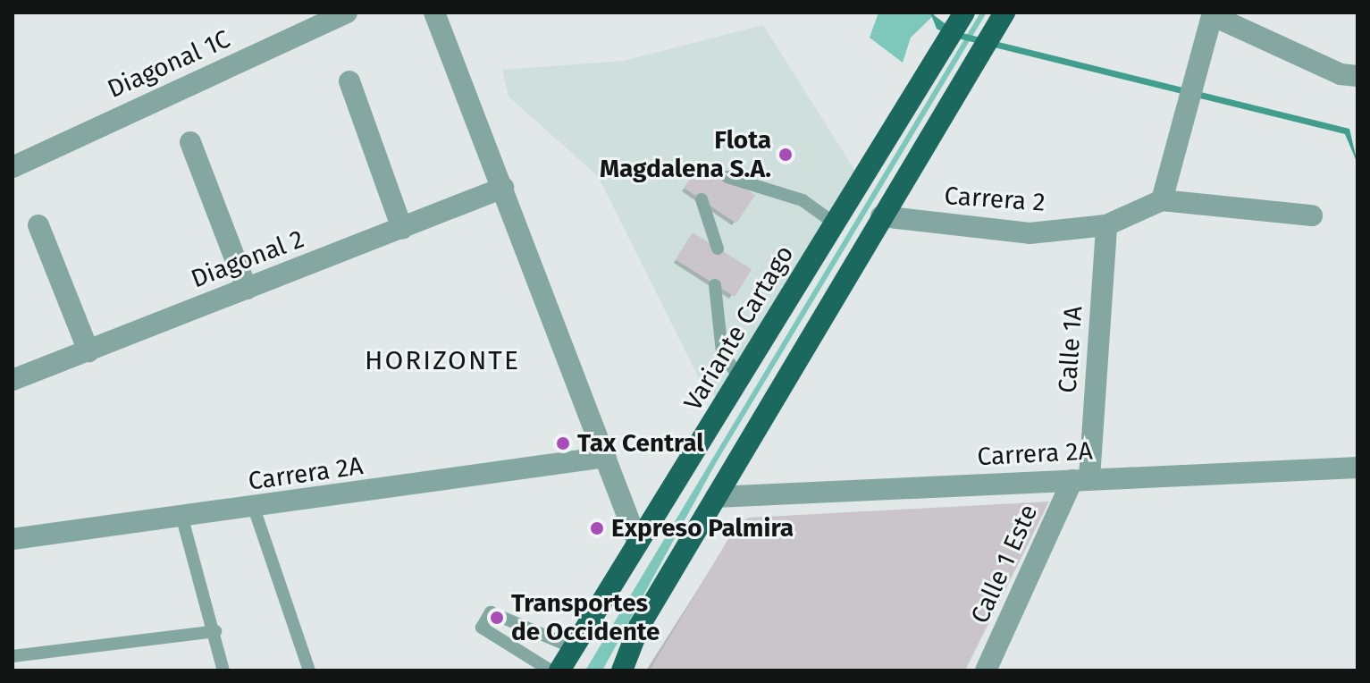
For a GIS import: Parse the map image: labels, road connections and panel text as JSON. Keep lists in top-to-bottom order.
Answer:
{
  "streets": {
    "highway": ["Variante Cartago"],
    "street": [
      "Diagonal 1C",
      "Carrera 2",
      "Diagonal 2",
      "Calle 1A",
      "Carrera 2A",
      "Calle 1 Este"
    ]
  },
  "crossings": [
    ["Carrera 2", "Calle 1A"],
    ["Calle 1A", "Carrera 2A"],
    ["Calle 1A", "Calle 1 Este"],
    ["Carrera 2A", "Calle 1 Este"]
  ],
  "districts": ["HORIZONTE"],
  "places": [
    "Flota Magdalena S.A.",
    "Tax Central",
    "Expreso Palmira",
    "Transportes de Occidente"
  ]
}
